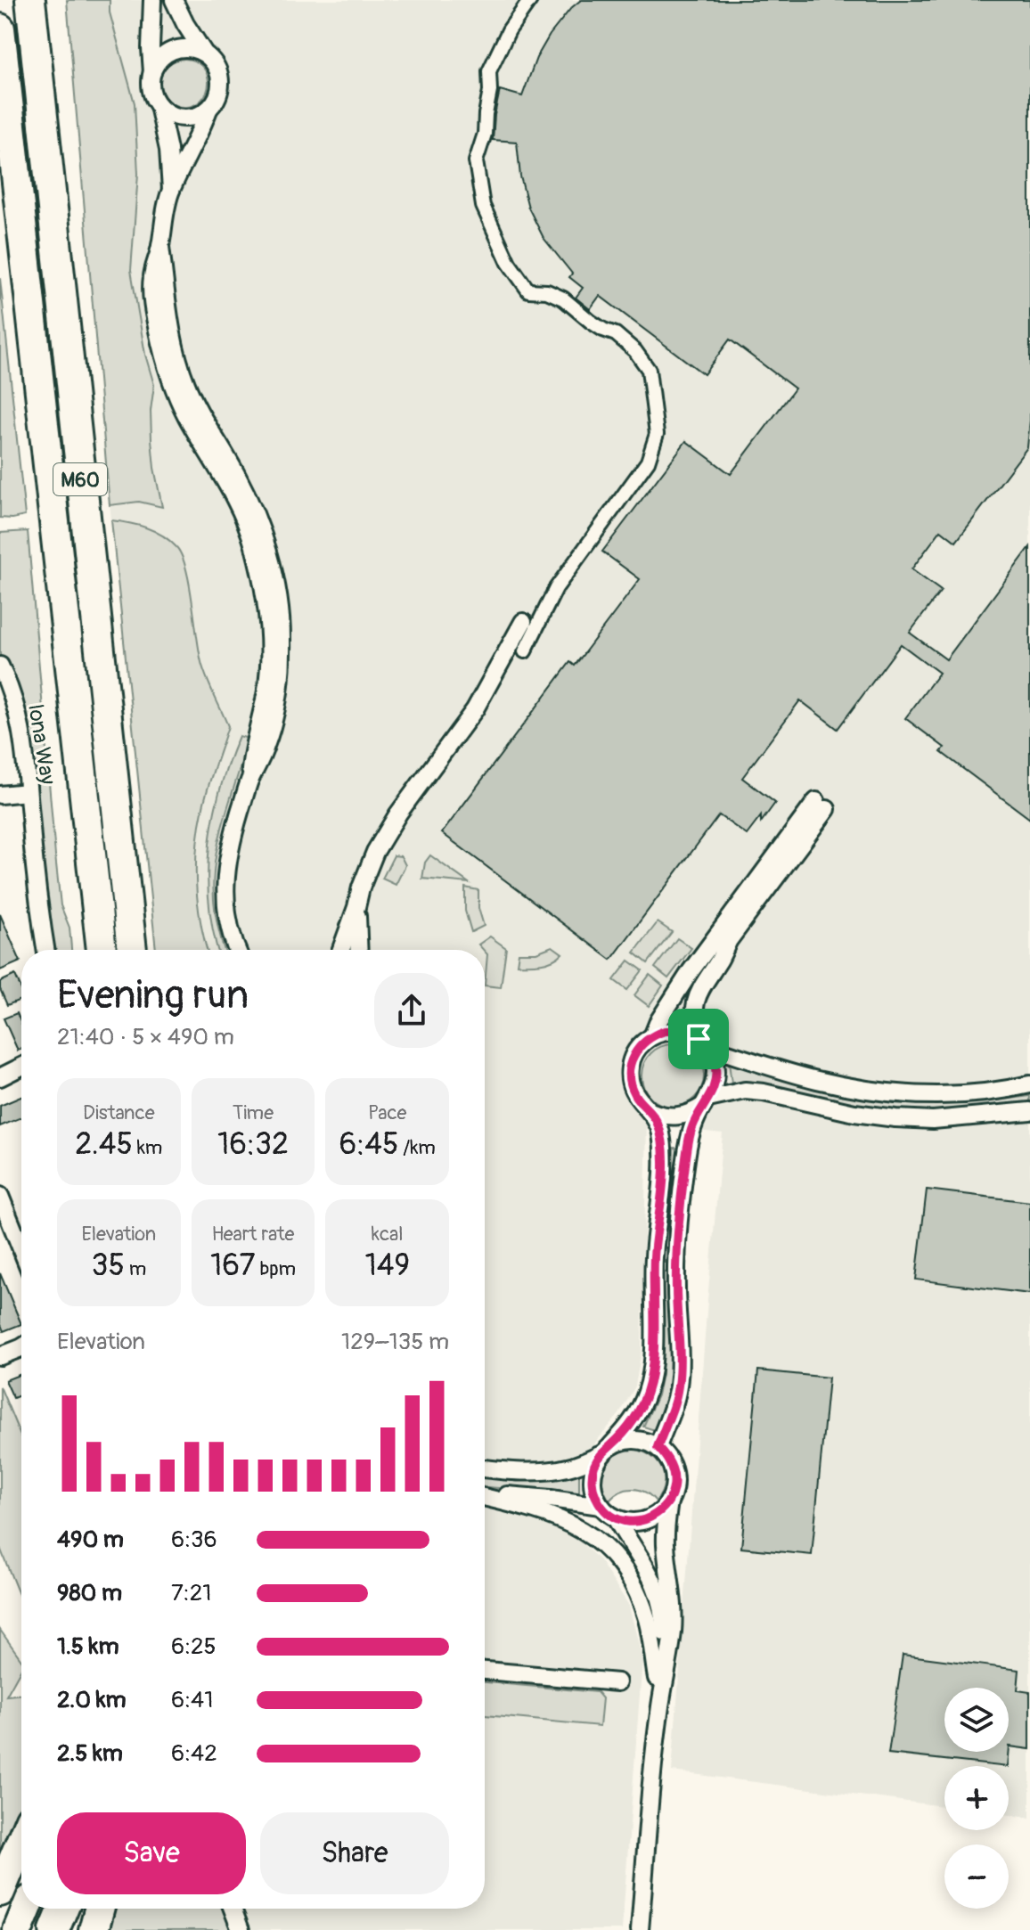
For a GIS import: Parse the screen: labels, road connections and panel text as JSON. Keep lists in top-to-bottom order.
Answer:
{
  "streets": {
    "highway": ["M60"],
    "street": ["Iona Way"]
  },
  "page": {
    "heading": ["Evening run", "21:40 · 5 × 490 m"],
    "stats": [
      ["Distance", "2.45 km"],
      ["Time", "16:32"],
      ["Pace", "6:45 /km"],
      ["Elevation", "35 m"],
      ["Heart rate", "167 bpm"],
      ["kcal", "149"]
    ],
    "chart": ["Elevation", "129–135 m"],
    "list": [
      {
        "name": "490 m",
        "note": "6:36"
      },
      {
        "name": "980 m",
        "note": "7:21"
      },
      {
        "name": "1.5 km",
        "note": "6:25"
      },
      {
        "name": "2.0 km",
        "note": "6:41"
      },
      {
        "name": "2.5 km",
        "note": "6:42"
      }
    ],
    "map_buttons": ["+", "−"],
    "buttons": ["Save", "Share"]
  }
}
